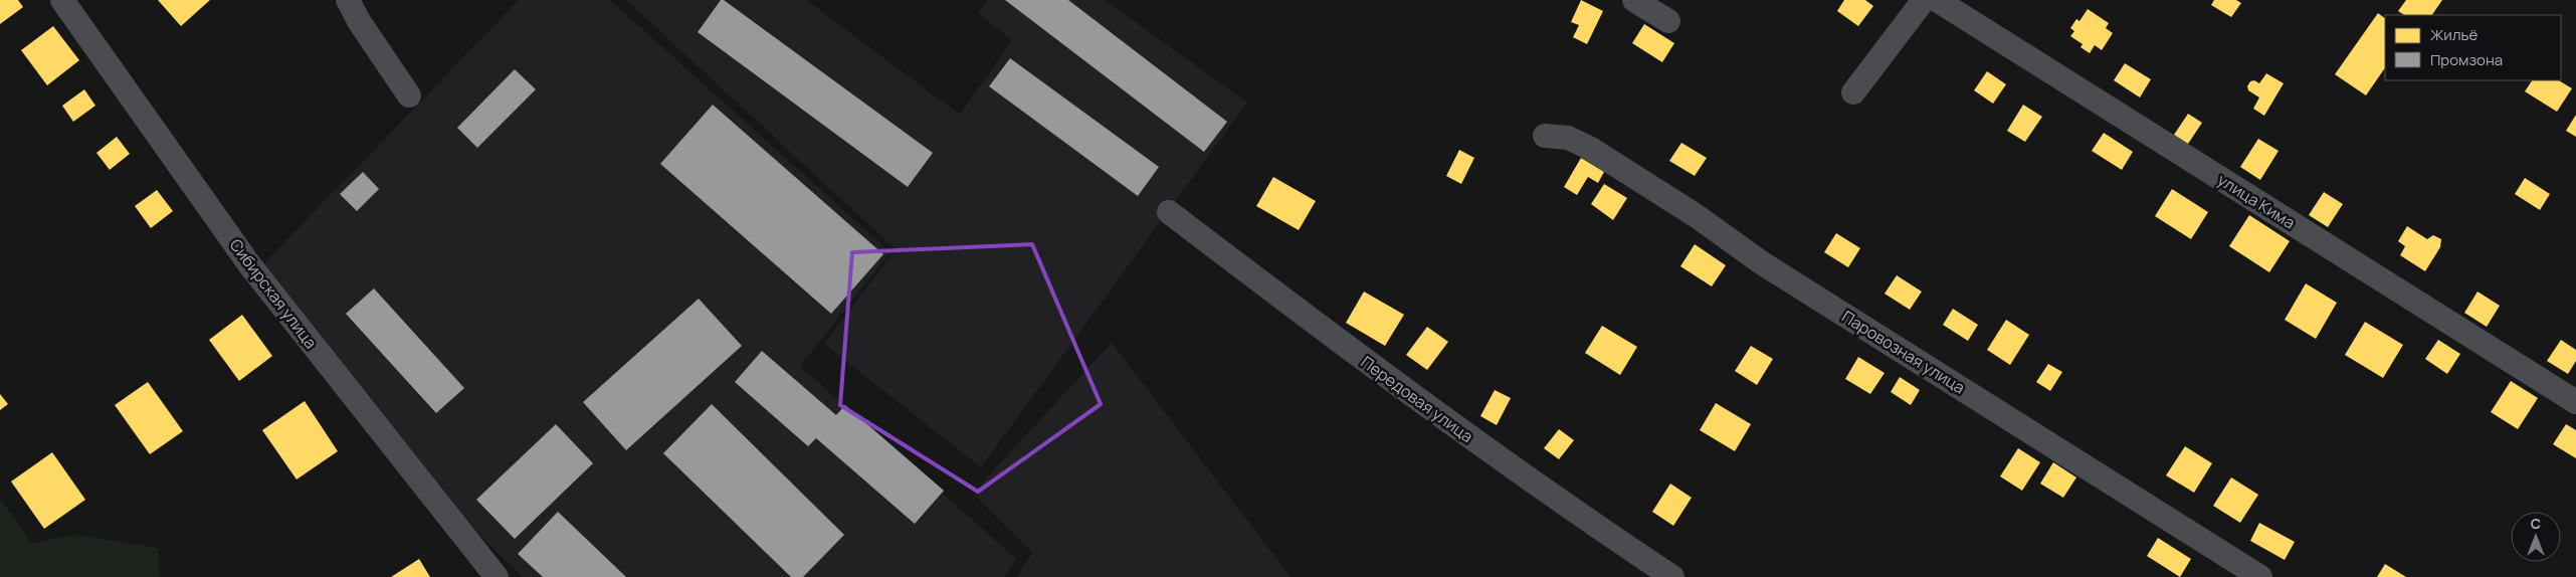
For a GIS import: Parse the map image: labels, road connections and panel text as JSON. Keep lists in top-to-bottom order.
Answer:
{
  "streets": {
    "street": [
      "улица Кима",
      "Сибирская улица",
      "Паровозная улица",
      "Передовая улица"
    ]
  },
  "legend": ["Жильё", "Промзона"],
  "north": "top"
}
